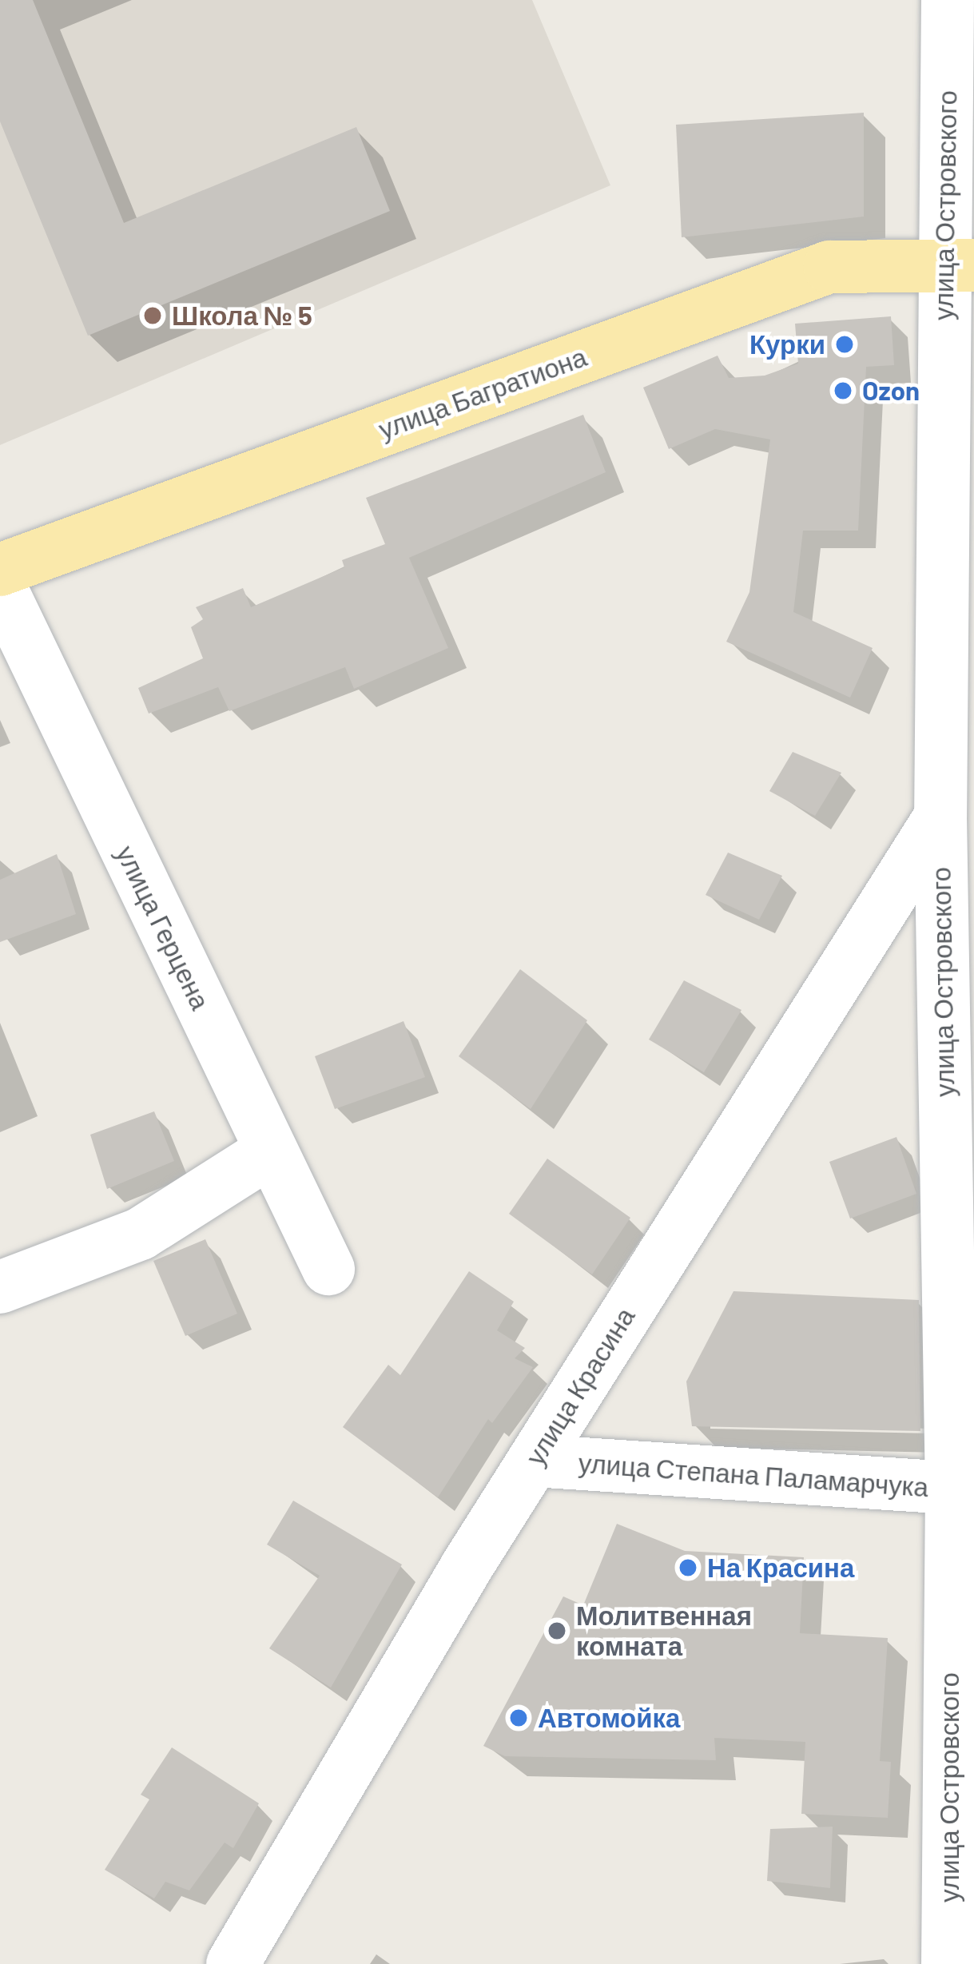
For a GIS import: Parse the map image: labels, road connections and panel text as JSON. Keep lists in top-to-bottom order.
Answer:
{
  "streets": {
    "main road": ["улица Багратиона"],
    "street": [
      "улица Островского",
      "улица Герцена",
      "улица Красина",
      "улица Степана Паламарчука"
    ]
  },
  "crossings": [
    ["улица Островского", "улица Багратиона"],
    ["улица Островского", "улица Красина"],
    ["улица Островского", "улица Степана Паламарчука"],
    ["улица Красина", "улица Степана Паламарчука"]
  ],
  "places": [
    "Школа № 5",
    "Курки",
    "Ozon",
    "На Красина",
    "Молитвенная комната",
    "Автомойка"
  ]
}
